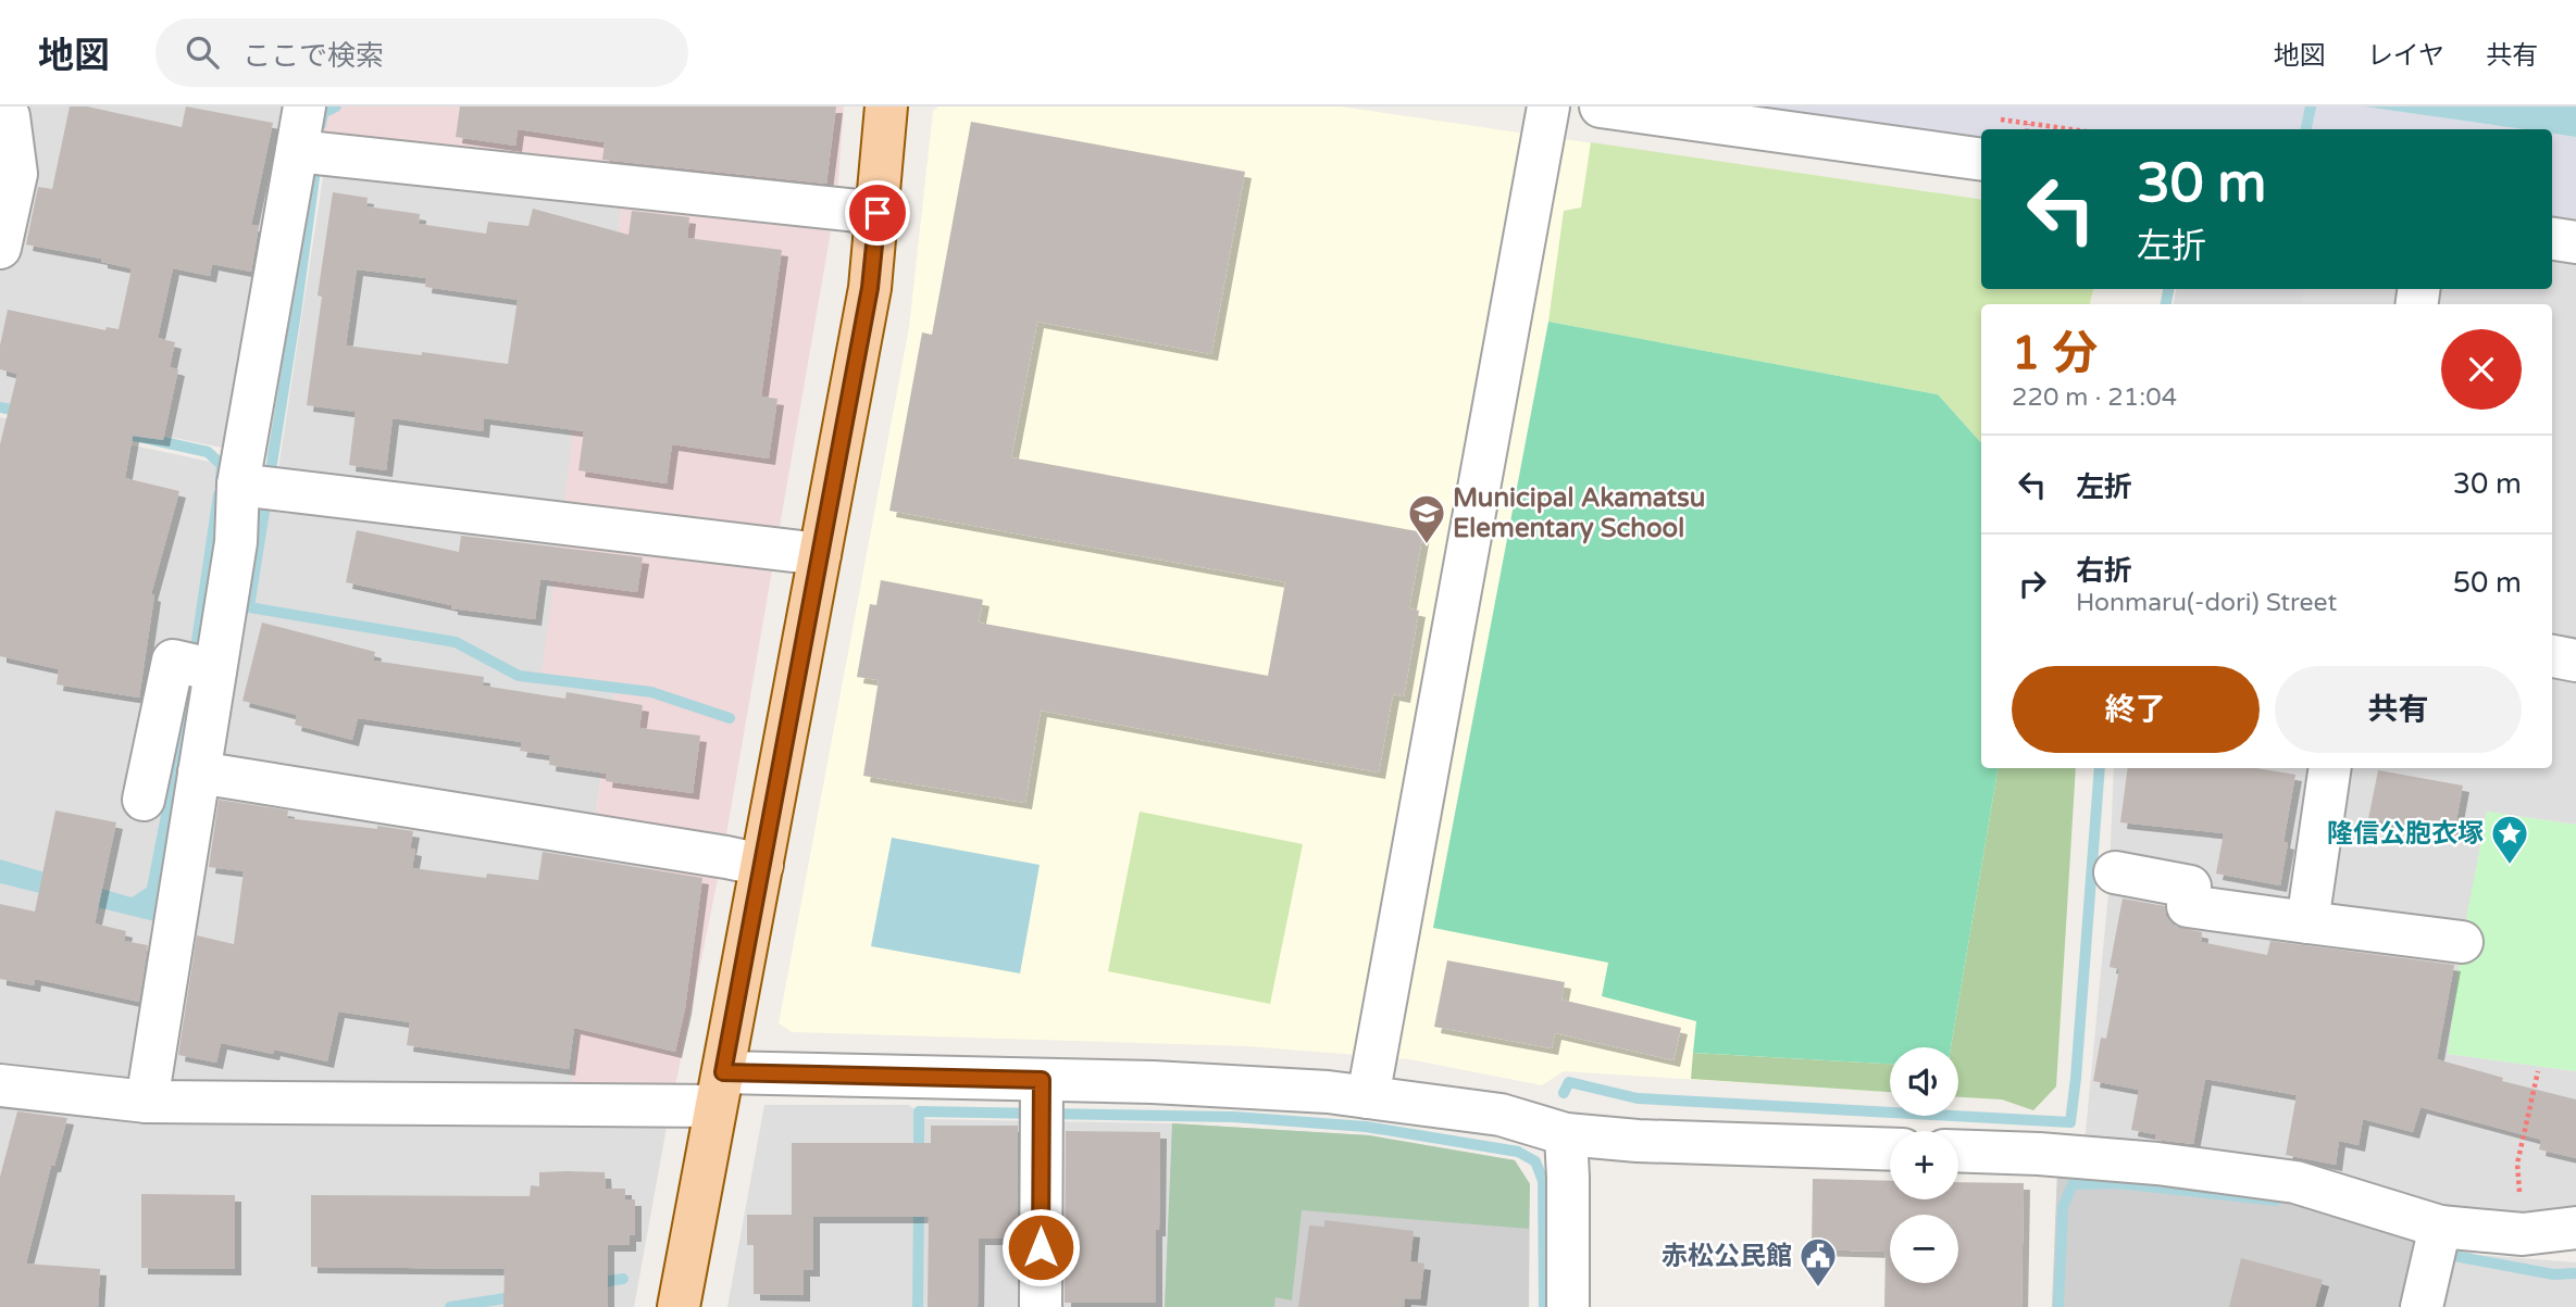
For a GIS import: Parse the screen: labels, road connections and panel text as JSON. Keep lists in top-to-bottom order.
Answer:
{
  "places": {
    "school or university": ["Municipal Akamatsu Elementary School"],
    "place": ["隆信公胞衣塚"],
    "public building": ["赤松公民館"]
  },
  "page": {
    "header": "地図",
    "search": "ここで検索",
    "nav": ["地図", "レイヤ", "共有"],
    "turn": ["30 m", "左折"],
    "heading": ["1 分", "220 m · 21:04"],
    "list": [
      {
        "name": "左折",
        "value": "30 m"
      },
      {
        "name": "右折",
        "note": "Honmaru(-dori) Street",
        "value": "50 m"
      }
    ],
    "buttons": ["終了", "共有"],
    "map_buttons": ["+", "−"]
  }
}
